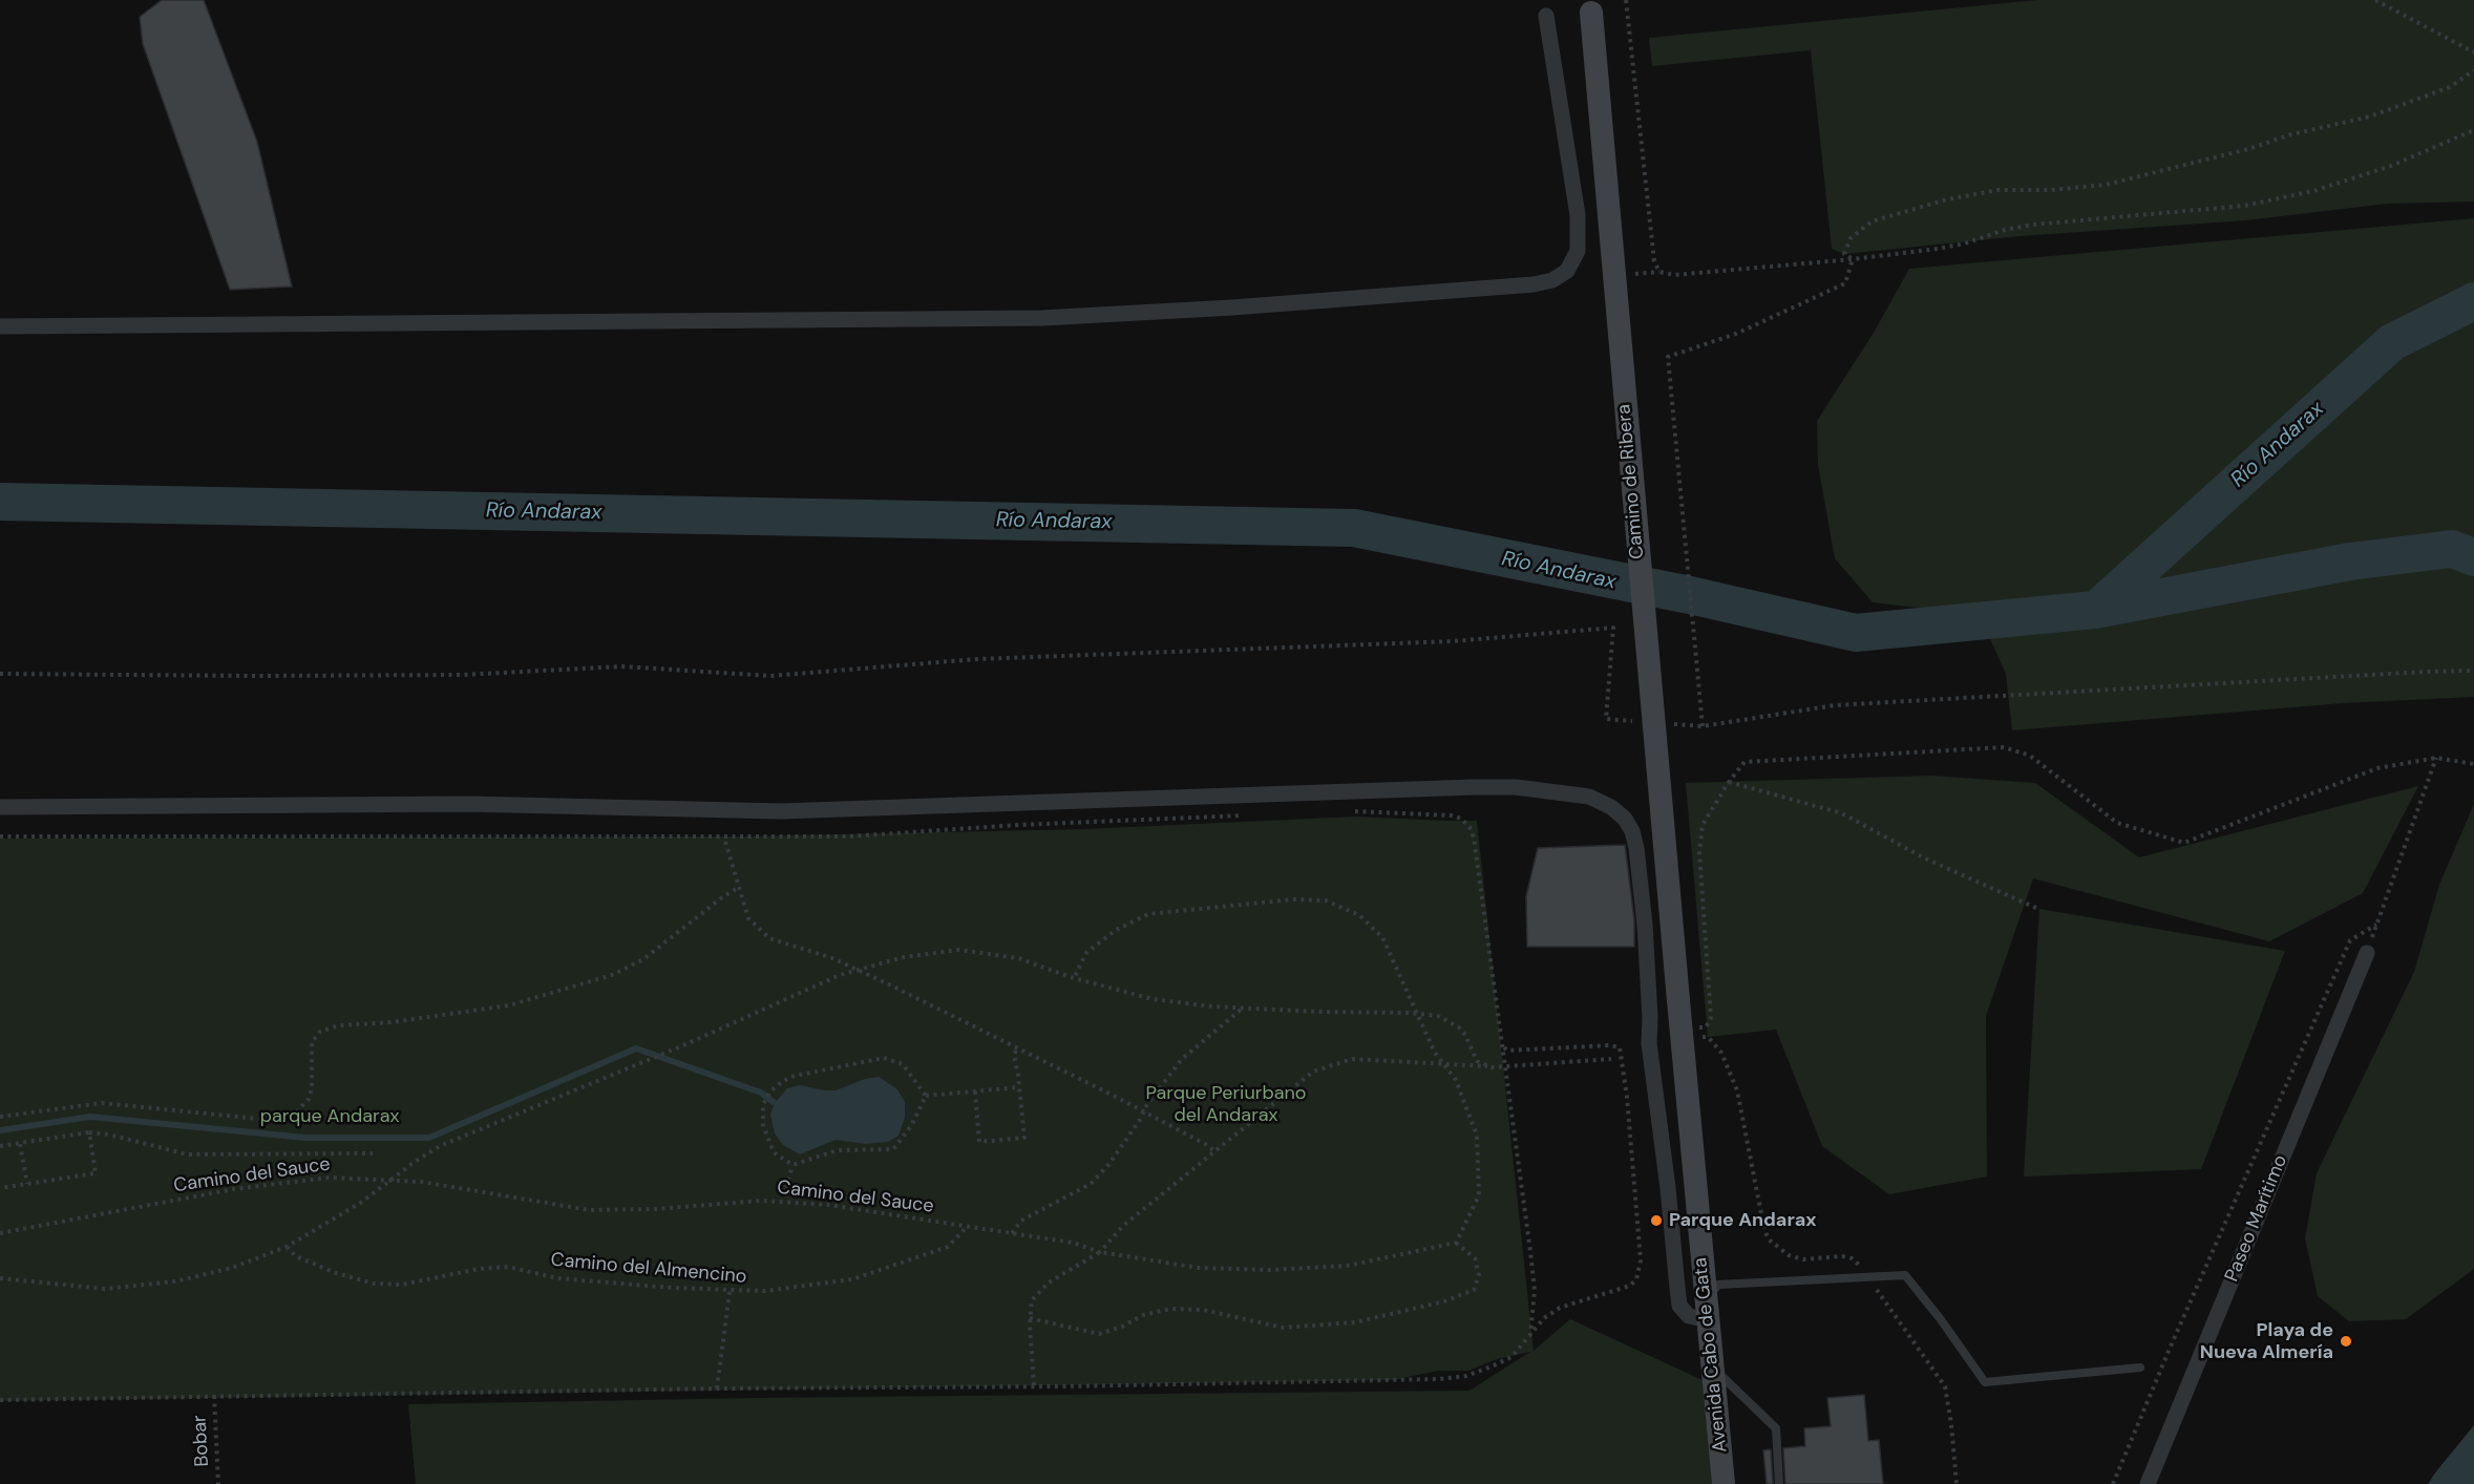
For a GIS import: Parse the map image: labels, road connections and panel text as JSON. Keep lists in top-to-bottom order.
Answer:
{
  "streets": {
    "main road": ["Camino de Ribera", "Avenida Cabo de Gata"],
    "street": ["Paseo Marítimo"],
    "path": ["Camino del Sauce", "Camino del Almencino", "Bobar"]
  },
  "crossings": [
    ["Camino de Ribera", "Avenida Cabo de Gata"],
    ["Camino del Sauce", "Camino del Almencino"]
  ],
  "water": ["Río Andarax"],
  "parks": ["Parque Periurbano del Andarax", "parque Andarax"],
  "places": ["Parque Andarax", "Playa de Nueva Almería"]
}
